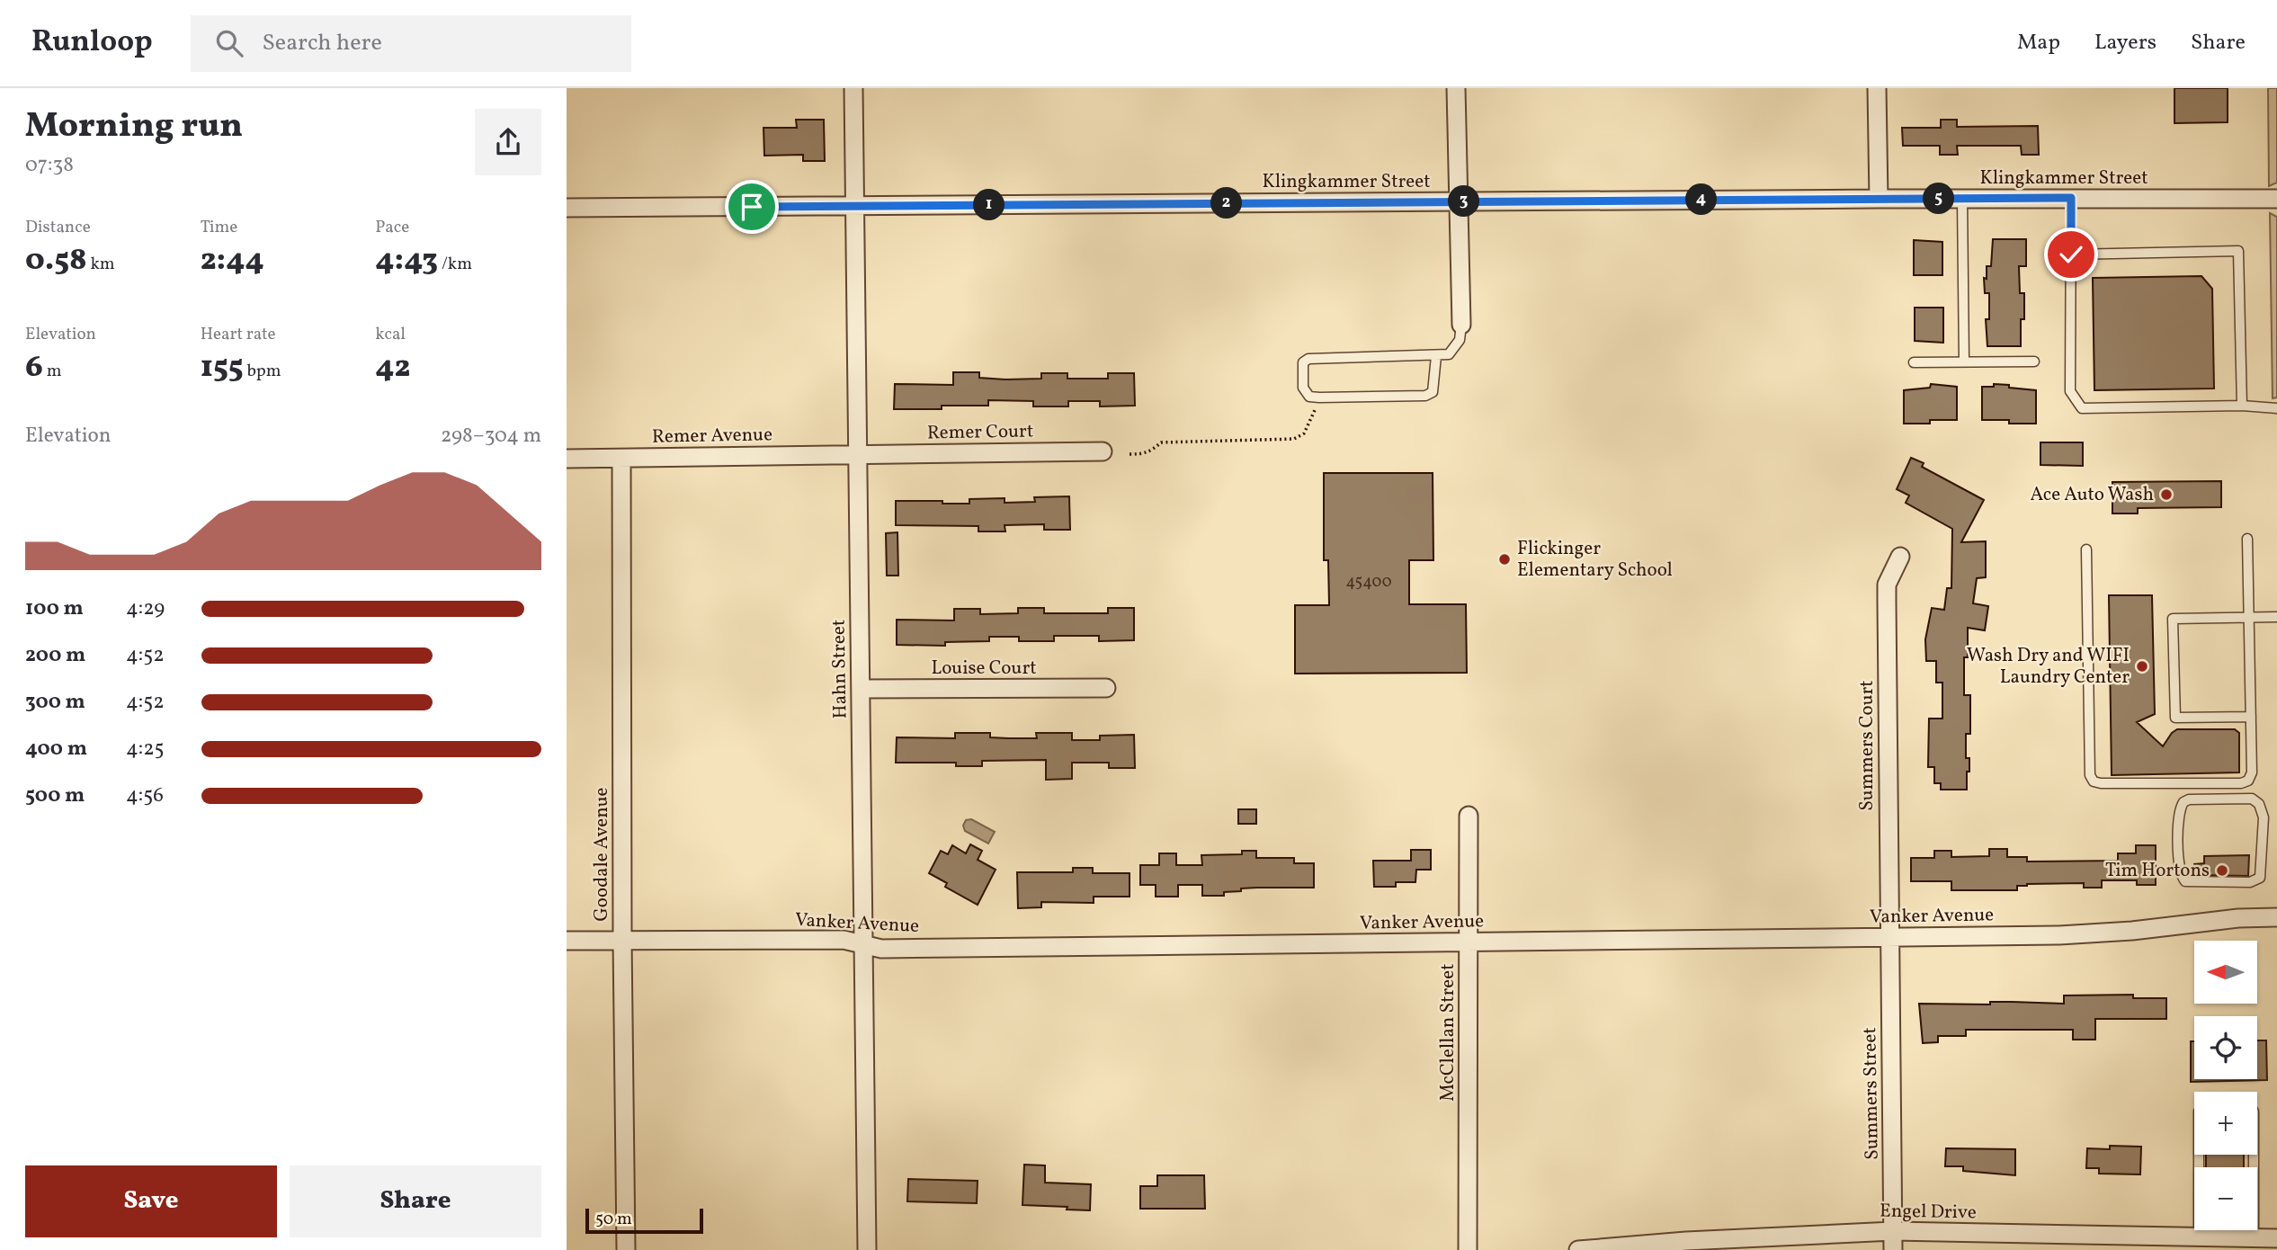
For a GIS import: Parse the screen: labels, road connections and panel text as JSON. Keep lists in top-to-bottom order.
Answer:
{
  "streets": {
    "street": [
      "Klingkammer Street",
      "Remer Court",
      "Remer Avenue",
      "Louise Court",
      "Hahn Street",
      "Summers Court",
      "Goodale Avenue",
      "Vanker Avenue",
      "McClellan Street",
      "Summers Street",
      "Engel Drive"
    ]
  },
  "crossings": [
    ["Klingkammer Street", "Hahn Street"],
    ["Remer Court", "Remer Avenue"],
    ["Remer Court", "Hahn Street"],
    ["Remer Avenue", "Hahn Street"],
    ["Remer Avenue", "Goodale Avenue"],
    ["Louise Court", "Hahn Street"],
    ["Hahn Street", "Vanker Avenue"],
    ["Summers Court", "Vanker Avenue"],
    ["Summers Court", "Summers Street"],
    ["Goodale Avenue", "Vanker Avenue"],
    ["Vanker Avenue", "McClellan Street"],
    ["Vanker Avenue", "Summers Street"],
    ["Summers Street", "Engel Drive"]
  ],
  "places": [
    "Ace Auto Wash",
    "Flickinger Elementary School",
    "Wash Dry and WIFI Laundry Center",
    "Tim Hortons"
  ],
  "house_numbers": ["45400"],
  "scale_bar": "50 m",
  "north": "left",
  "page": {
    "header": "Runloop",
    "search": "Search here",
    "nav": ["Map", "Layers", "Share"],
    "heading": ["Morning run", "07:38"],
    "pins": [
      "5",
      "4",
      "3",
      "2",
      "1"
    ],
    "stats": [
      ["Distance", "0.58 km"],
      ["Time", "2:44"],
      ["Pace", "4:43 /km"],
      ["Elevation", "6 m"],
      ["Heart rate", "155 bpm"],
      ["kcal", "42"]
    ],
    "chart": ["Elevation", "298–304 m"],
    "list": [
      {
        "name": "100 m",
        "note": "4:29"
      },
      {
        "name": "200 m",
        "note": "4:52"
      },
      {
        "name": "300 m",
        "note": "4:52"
      },
      {
        "name": "400 m",
        "note": "4:25"
      },
      {
        "name": "500 m",
        "note": "4:56"
      }
    ],
    "map_buttons": ["+", "−"],
    "buttons": ["Save", "Share"],
    "scale": "50 m"
  }
}
